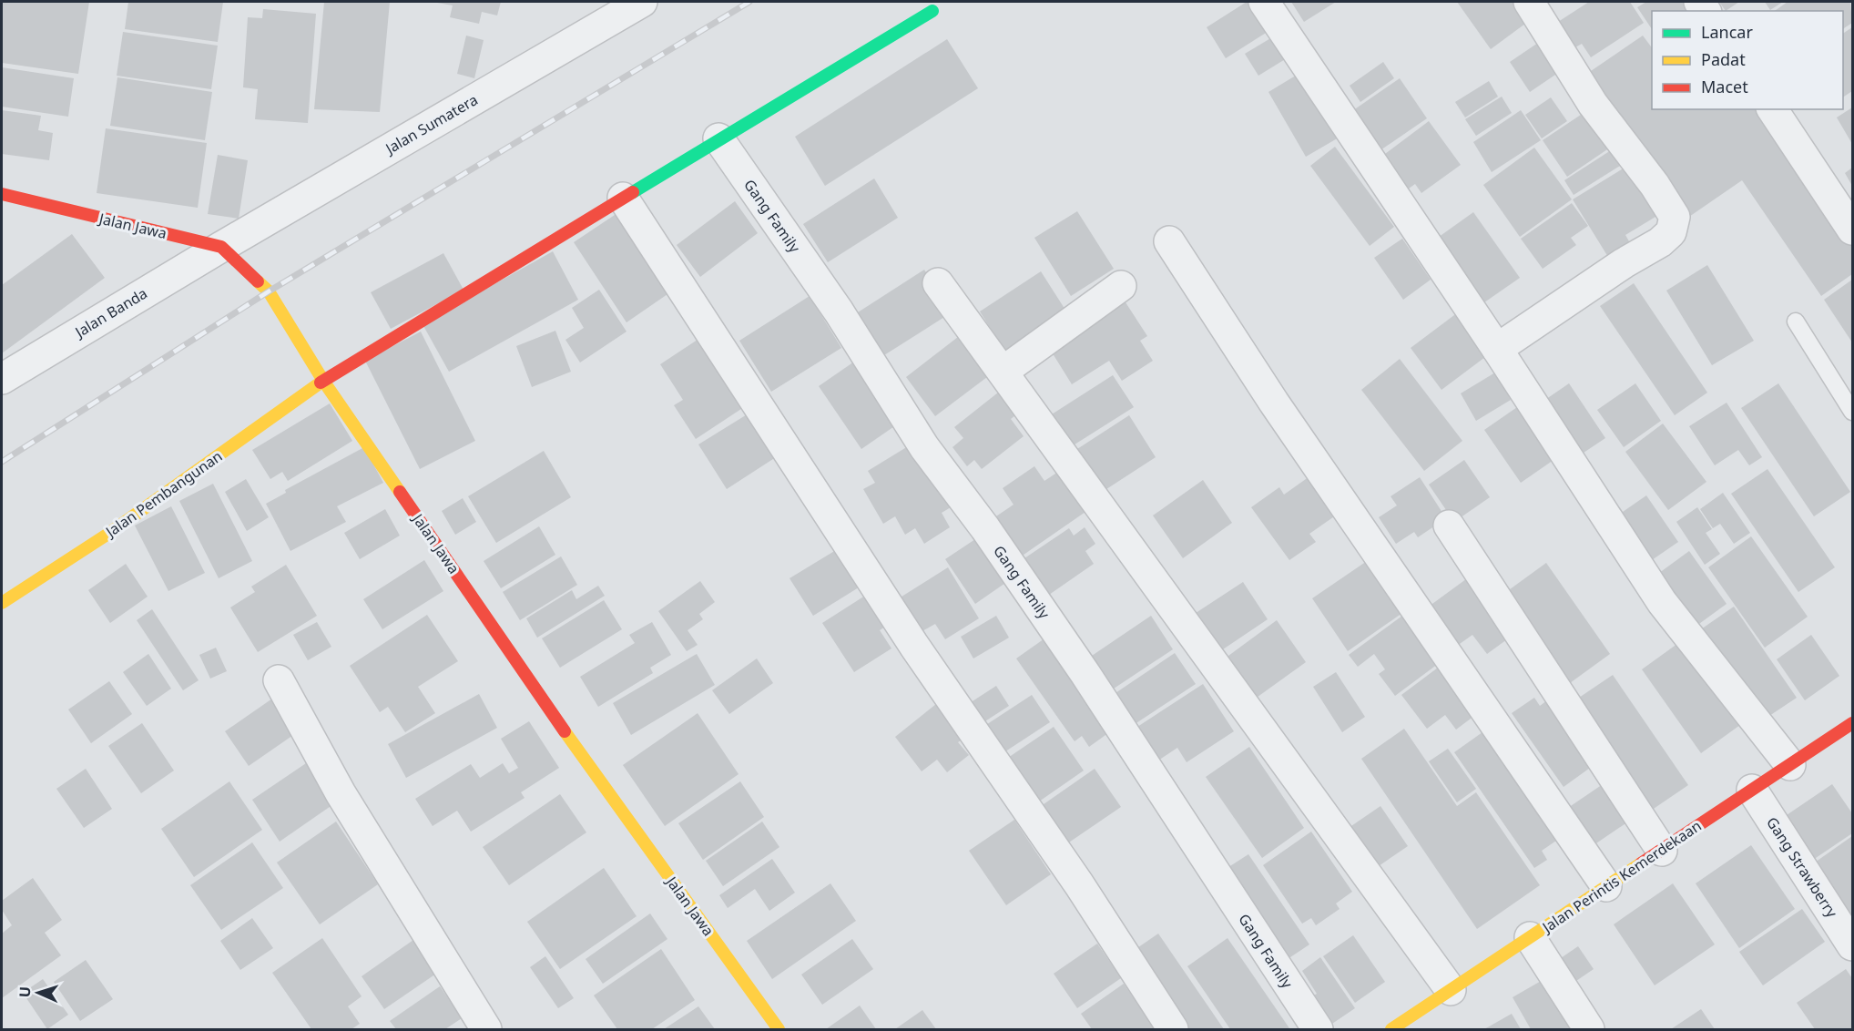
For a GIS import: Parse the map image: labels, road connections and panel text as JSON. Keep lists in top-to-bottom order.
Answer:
{
  "streets": {
    "street": [
      "Jalan Sumatera",
      "Gang Family",
      "Jalan Jawa",
      "Jalan Banda",
      "Jalan Pembangunan",
      "Gang Strawberry",
      "Jalan Perintis Kemerdekaan"
    ]
  },
  "crossings": [
    ["Jalan Sumatera", "Jalan Jawa"],
    ["Jalan Sumatera", "Jalan Banda"],
    ["Gang Family", "Jalan Pembangunan"],
    ["Jalan Jawa", "Jalan Banda"],
    ["Jalan Jawa", "Jalan Pembangunan"],
    ["Gang Strawberry", "Jalan Perintis Kemerdekaan"]
  ],
  "legend": ["Lancar", "Padat", "Macet"],
  "north": "left"
}
